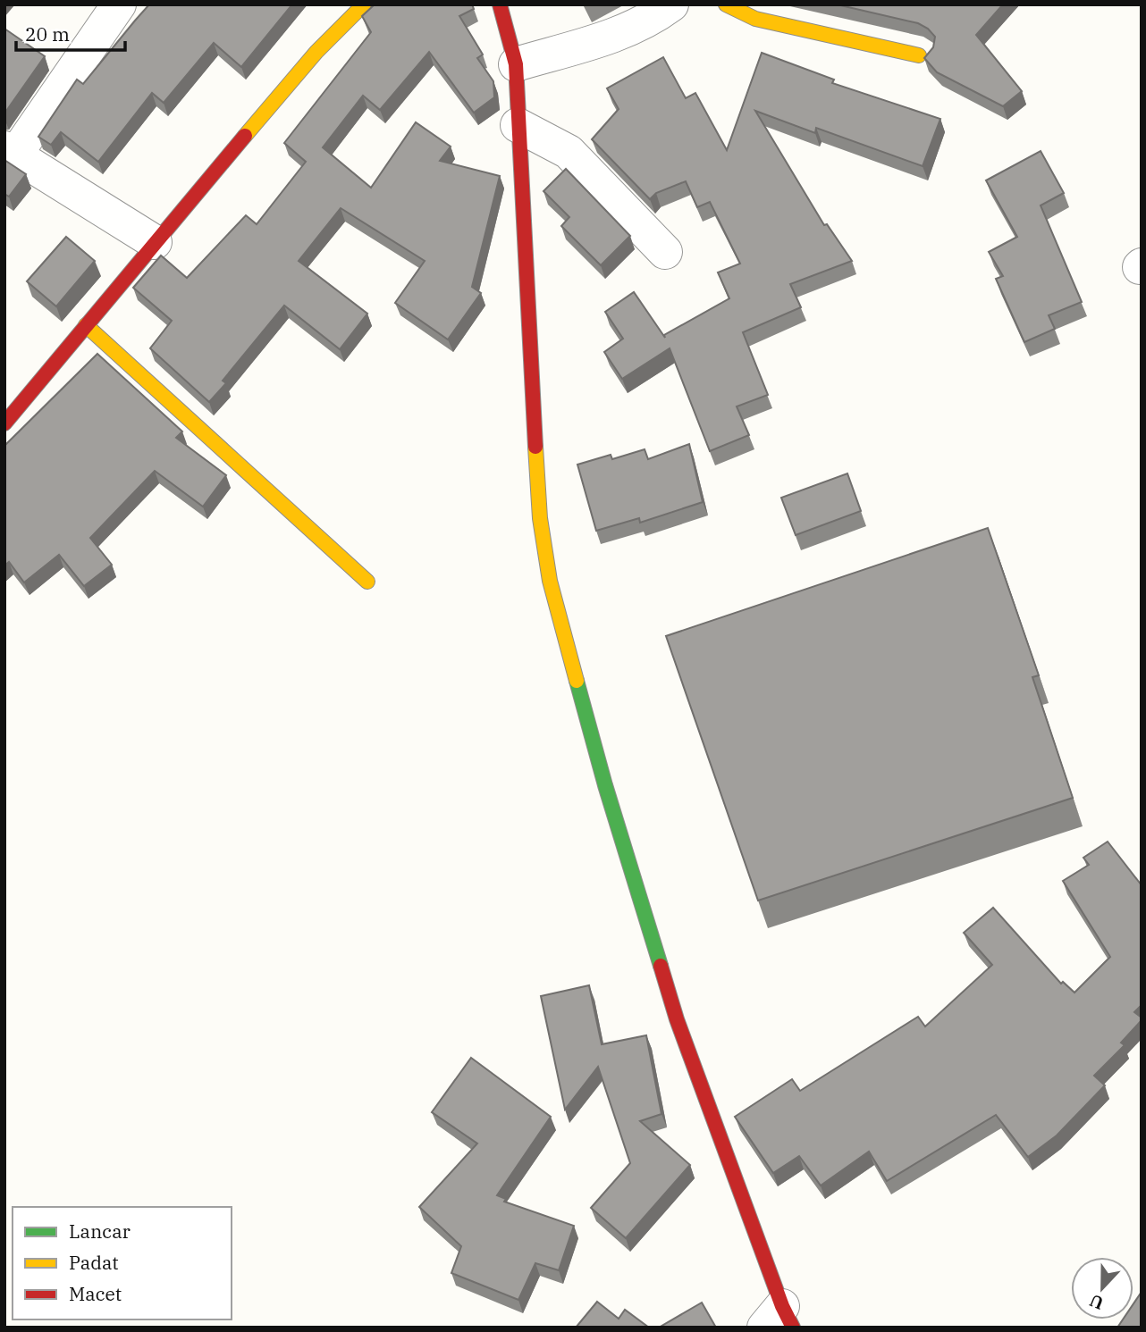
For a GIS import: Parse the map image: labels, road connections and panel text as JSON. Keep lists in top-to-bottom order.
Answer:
{
  "legend": ["Lancar", "Padat", "Macet"],
  "scale_bar": "20 m",
  "north": "bottom"
}
